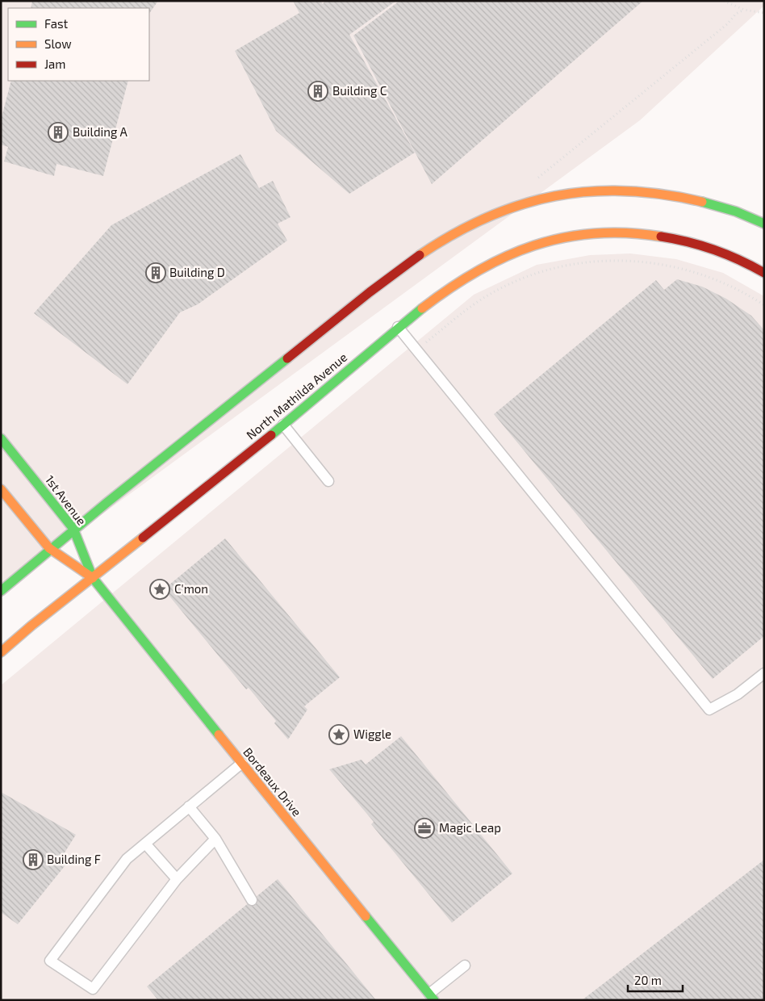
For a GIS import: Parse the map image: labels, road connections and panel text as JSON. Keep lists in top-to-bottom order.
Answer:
{
  "streets": {
    "main road": ["North Mathilda Avenue", "1st Avenue", "Bordeaux Drive"]
  },
  "crossings": [
    ["North Mathilda Avenue", "1st Avenue"],
    ["North Mathilda Avenue", "Bordeaux Drive"],
    ["1st Avenue", "Bordeaux Drive"]
  ],
  "places": {
    "building": [
      "Building C",
      "Building A",
      "Building D",
      "Building F"
    ],
    "place": ["C'mon", "Wiggle"],
    "office": ["Magic Leap"]
  },
  "legend": ["Fast", "Slow", "Jam"],
  "scale_bar": "20 m"
}
